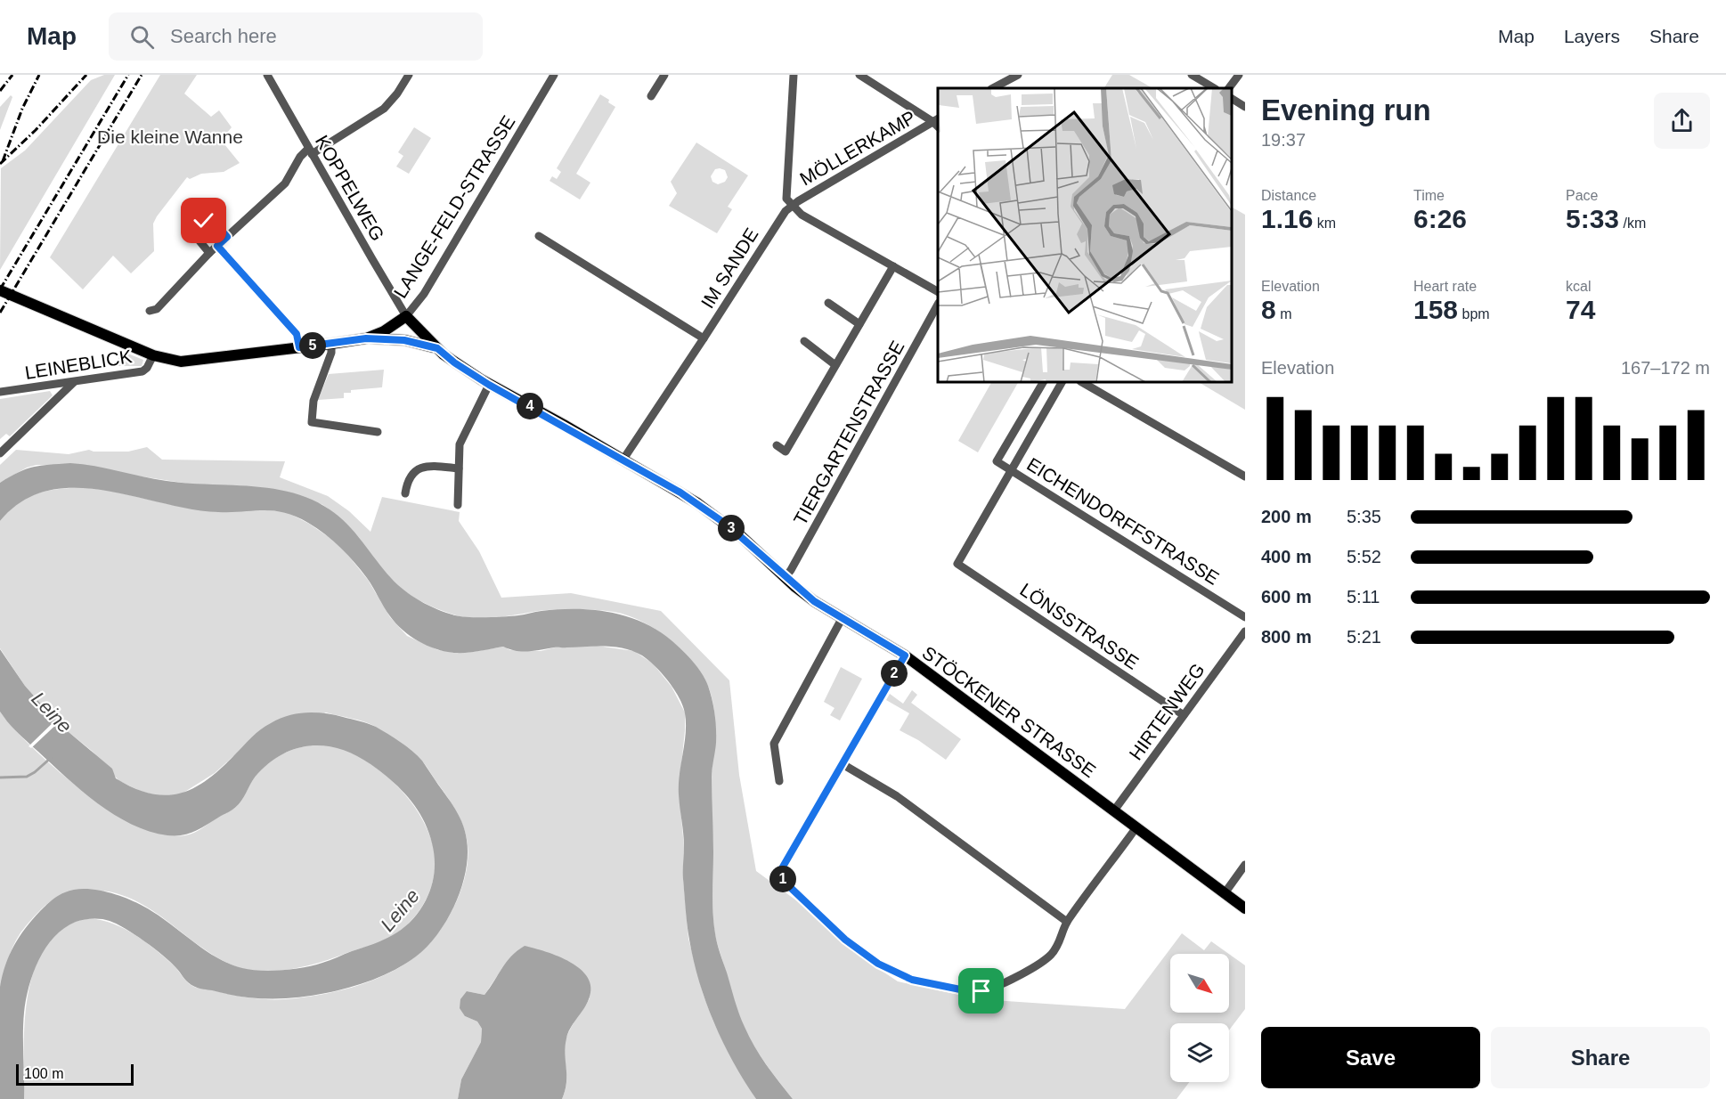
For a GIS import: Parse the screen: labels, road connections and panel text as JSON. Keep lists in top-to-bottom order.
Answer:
{
  "streets": {
    "main road": ["LANGE-FELD-STRASSE", "STÖCKENER STRASSE"],
    "street": [
      "MÖLLERKAMP",
      "KOPPELWEG",
      "IM SANDE",
      "LEINEBLICK",
      "TIERGARTENSTRASSE",
      "EICHENDORFFSTRASSE",
      "LÖNSSTRASSE",
      "HIRTENWEG"
    ]
  },
  "crossings": [
    ["MÖLLERKAMP", "IM SANDE"],
    ["KOPPELWEG", "LANGE-FELD-STRASSE"],
    ["KOPPELWEG", "STÖCKENER STRASSE"],
    ["LANGE-FELD-STRASSE", "STÖCKENER STRASSE"],
    ["IM SANDE", "STÖCKENER STRASSE"],
    ["TIERGARTENSTRASSE", "STÖCKENER STRASSE"],
    ["EICHENDORFFSTRASSE", "LÖNSSTRASSE"],
    ["LÖNSSTRASSE", "HIRTENWEG"],
    ["STÖCKENER STRASSE", "HIRTENWEG"]
  ],
  "water": ["Leine"],
  "parks": ["Die kleine Wanne"],
  "scale_bar": "100 m",
  "north": "bottom right",
  "page": {
    "header": "Map",
    "search": "Search here",
    "nav": ["Map", "Layers", "Share"],
    "heading": ["Evening run", "19:37"],
    "stats": [
      ["Distance", "1.16 km"],
      ["Time", "6:26"],
      ["Pace", "5:33 /km"],
      ["Elevation", "8 m"],
      ["Heart rate", "158 bpm"],
      ["kcal", "74"]
    ],
    "pins": [
      "5",
      "4",
      "3",
      "2",
      "1"
    ],
    "chart": ["Elevation", "167–172 m"],
    "list": [
      {
        "name": "200 m",
        "note": "5:35"
      },
      {
        "name": "400 m",
        "note": "5:52"
      },
      {
        "name": "600 m",
        "note": "5:11"
      },
      {
        "name": "800 m",
        "note": "5:21"
      }
    ],
    "buttons": ["Save", "Share"],
    "scale": "100 m"
  }
}
